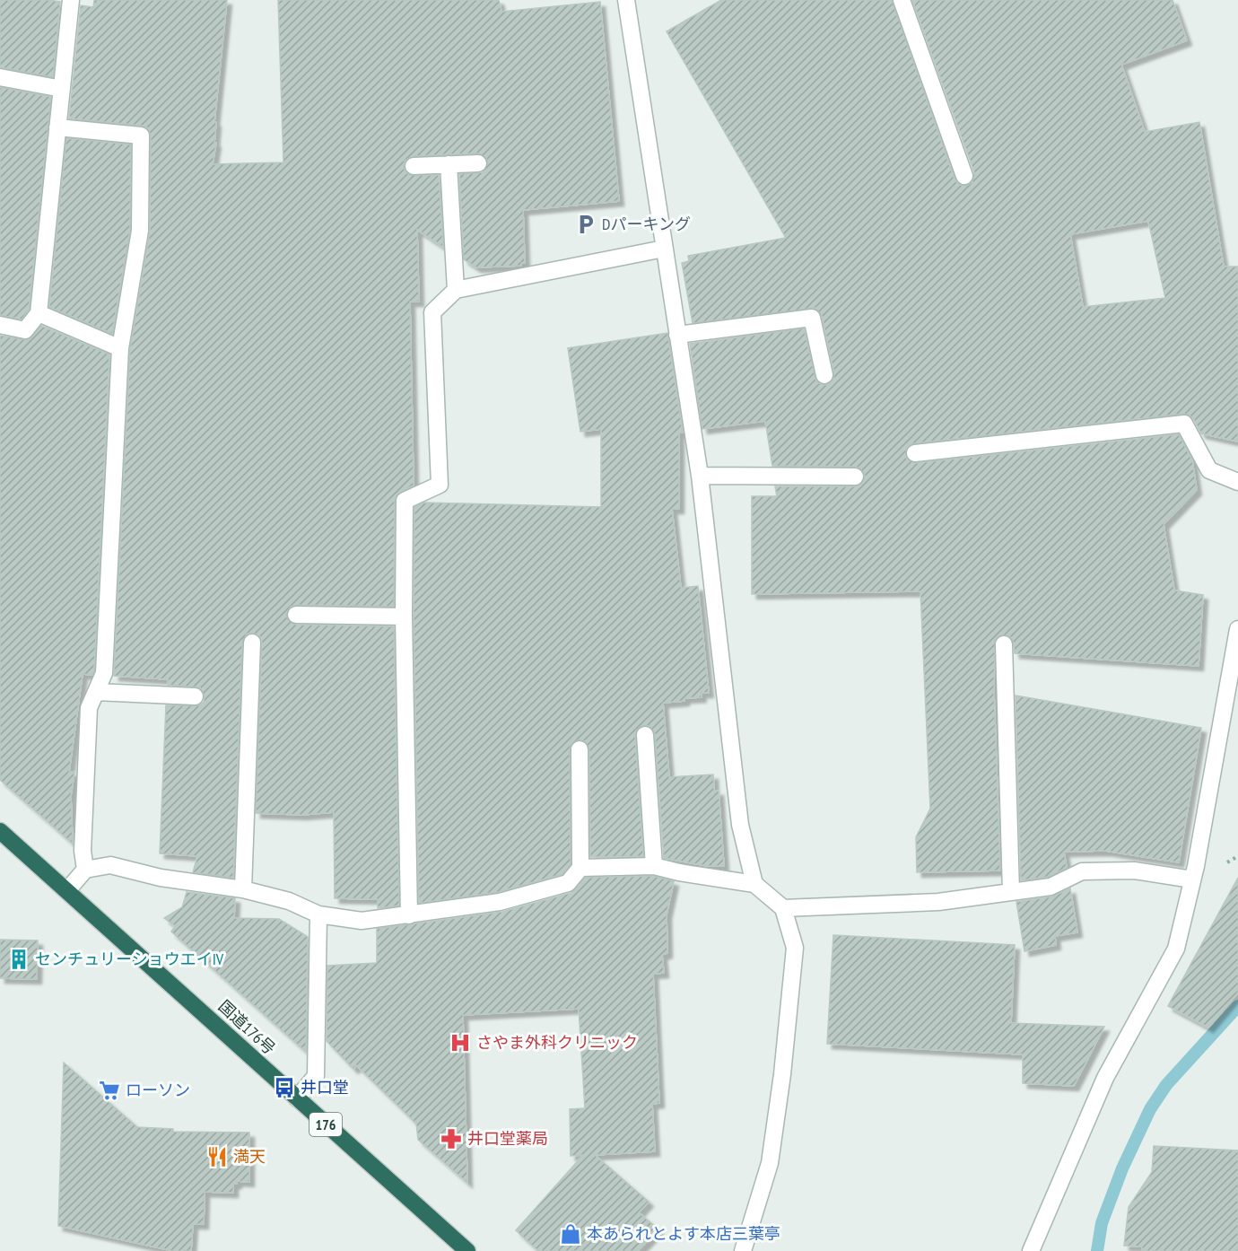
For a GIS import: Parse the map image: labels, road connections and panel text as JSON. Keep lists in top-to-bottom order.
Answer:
{
  "streets": {
    "highway": ["国道176号", "176"]
  },
  "places": {
    "parking": ["Dパーキング"],
    "building": ["センチュリーショウエイIV"],
    "hospital": ["さやま外科クリニック"],
    "bus stop": ["井口堂"],
    "supermarket": ["ローソン"],
    "pharmacy": ["井口堂薬局"],
    "restaurant": ["満天"],
    "shop": ["本あられとよす本店三葉亭"]
  }
}
